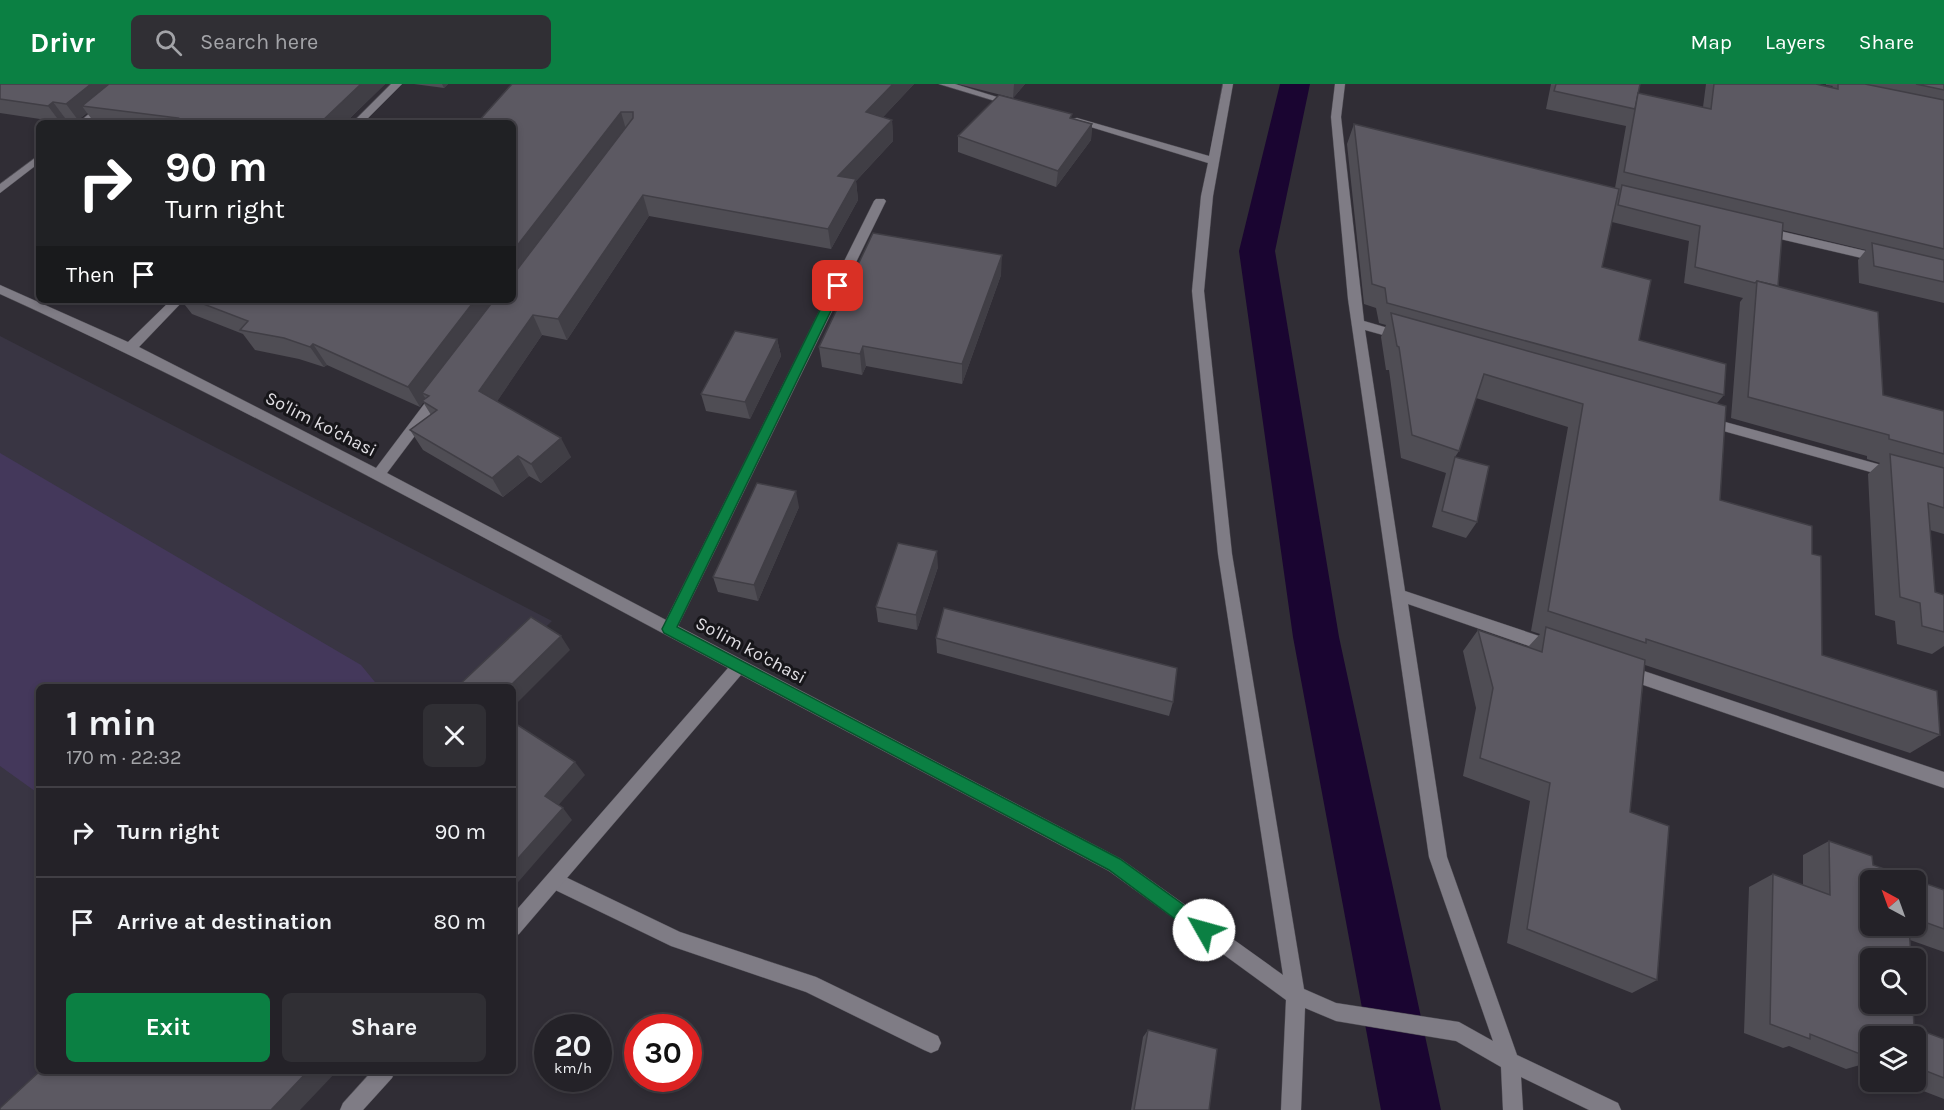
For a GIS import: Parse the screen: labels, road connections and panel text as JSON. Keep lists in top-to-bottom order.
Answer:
{
  "streets": {
    "street": ["So'lim ko'chasi"]
  },
  "north": "top left",
  "page": {
    "header": "Drivr",
    "search": "Search here",
    "nav": ["Map", "Layers", "Share"],
    "turn": ["90 m", "Turn right"],
    "then": "Then",
    "heading": ["1 min", "170 m · 22:32"],
    "list": [
      {
        "name": "Turn right",
        "value": "90 m"
      },
      {
        "name": "Arrive at destination",
        "value": "80 m"
      }
    ],
    "buttons": ["Exit", "Share"],
    "speed": "20 km/h",
    "limit": "30"
  }
}
